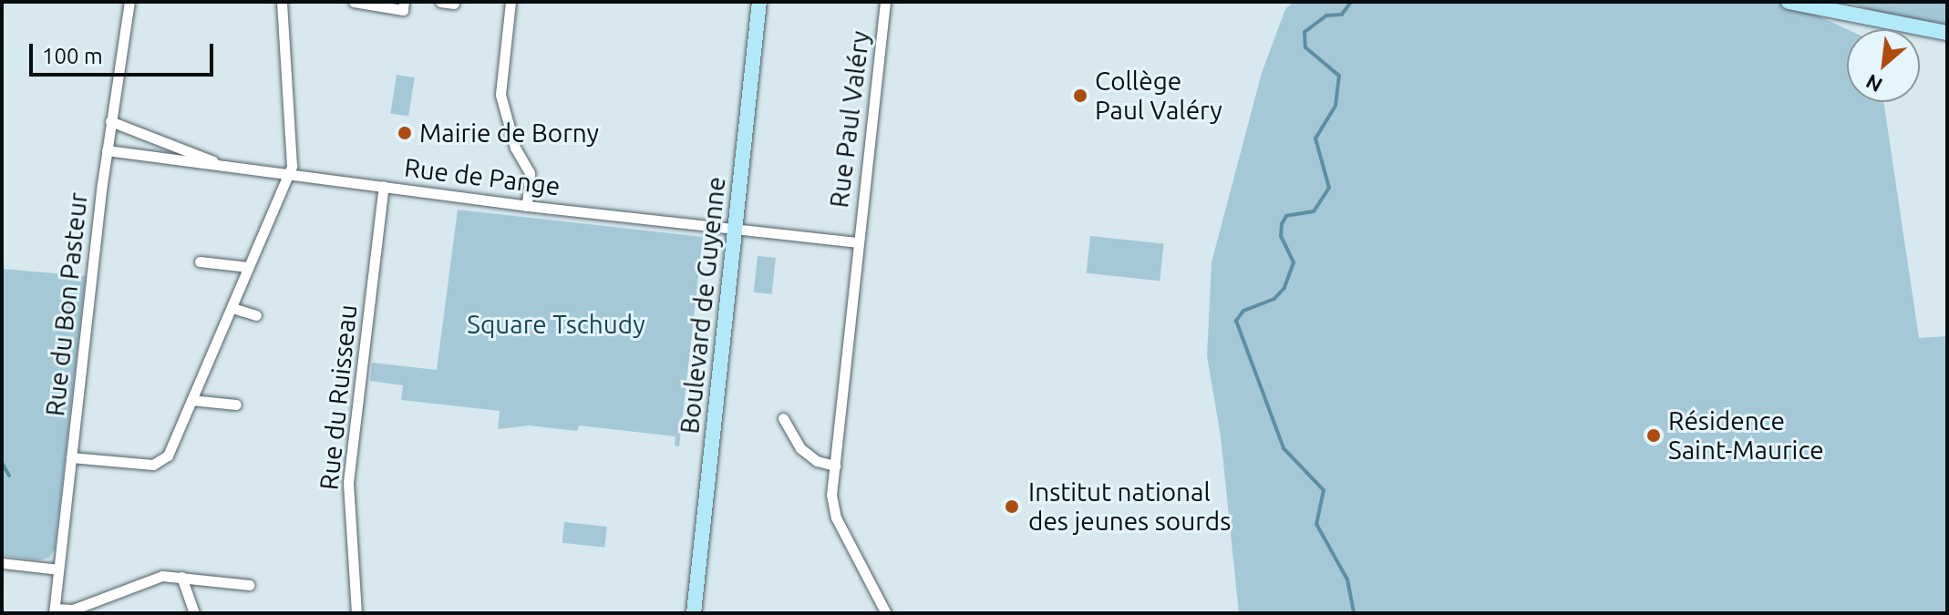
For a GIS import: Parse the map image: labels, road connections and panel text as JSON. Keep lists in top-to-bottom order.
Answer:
{
  "streets": {
    "main road": ["Boulevard de Guyenne"],
    "street": [
      "Rue Paul Valéry",
      "Rue de Pange",
      "Rue du Bon Pasteur",
      "Rue du Ruisseau"
    ]
  },
  "crossings": [
    ["Rue Paul Valéry", "Rue de Pange"],
    ["Rue de Pange", "Rue du Bon Pasteur"],
    ["Rue de Pange", "Boulevard de Guyenne"],
    ["Rue de Pange", "Rue du Ruisseau"]
  ],
  "parks": ["Square Tschudy"],
  "places": [
    "Collège Paul Valéry",
    "Mairie de Borny",
    "Résidence Saint-Maurice",
    "Institut national des jeunes sourds"
  ],
  "scale_bar": "100 m",
  "north": "bottom left"
}
